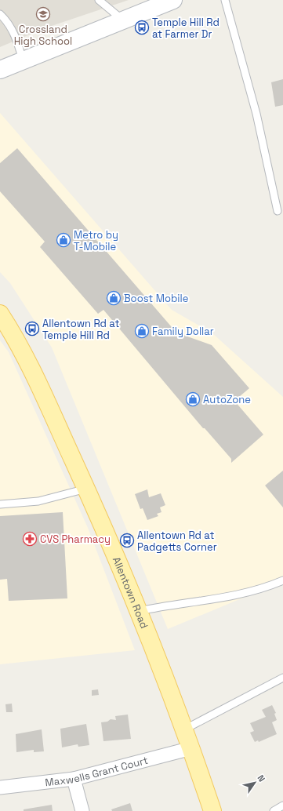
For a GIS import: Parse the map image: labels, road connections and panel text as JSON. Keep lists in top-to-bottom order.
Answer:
{
  "streets": {
    "main road": ["Allentown Road"],
    "street": ["Maxwells Grant Court"]
  },
  "crossings": [
    ["Allentown Road", "Maxwells Grant Court"]
  ],
  "places": {
    "school or university": ["Crossland High School"],
    "bus stop": ["Temple Hill Rd at Farmer Dr", "Allentown Rd at Temple Hill Rd", "Allentown Rd at Padgetts Corner"],
    "shop": [
      "Metro by T-Mobile",
      "Boost Mobile",
      "Family Dollar",
      "AutoZone"
    ],
    "pharmacy": ["CVS Pharmacy"]
  },
  "north": "top right"
}
